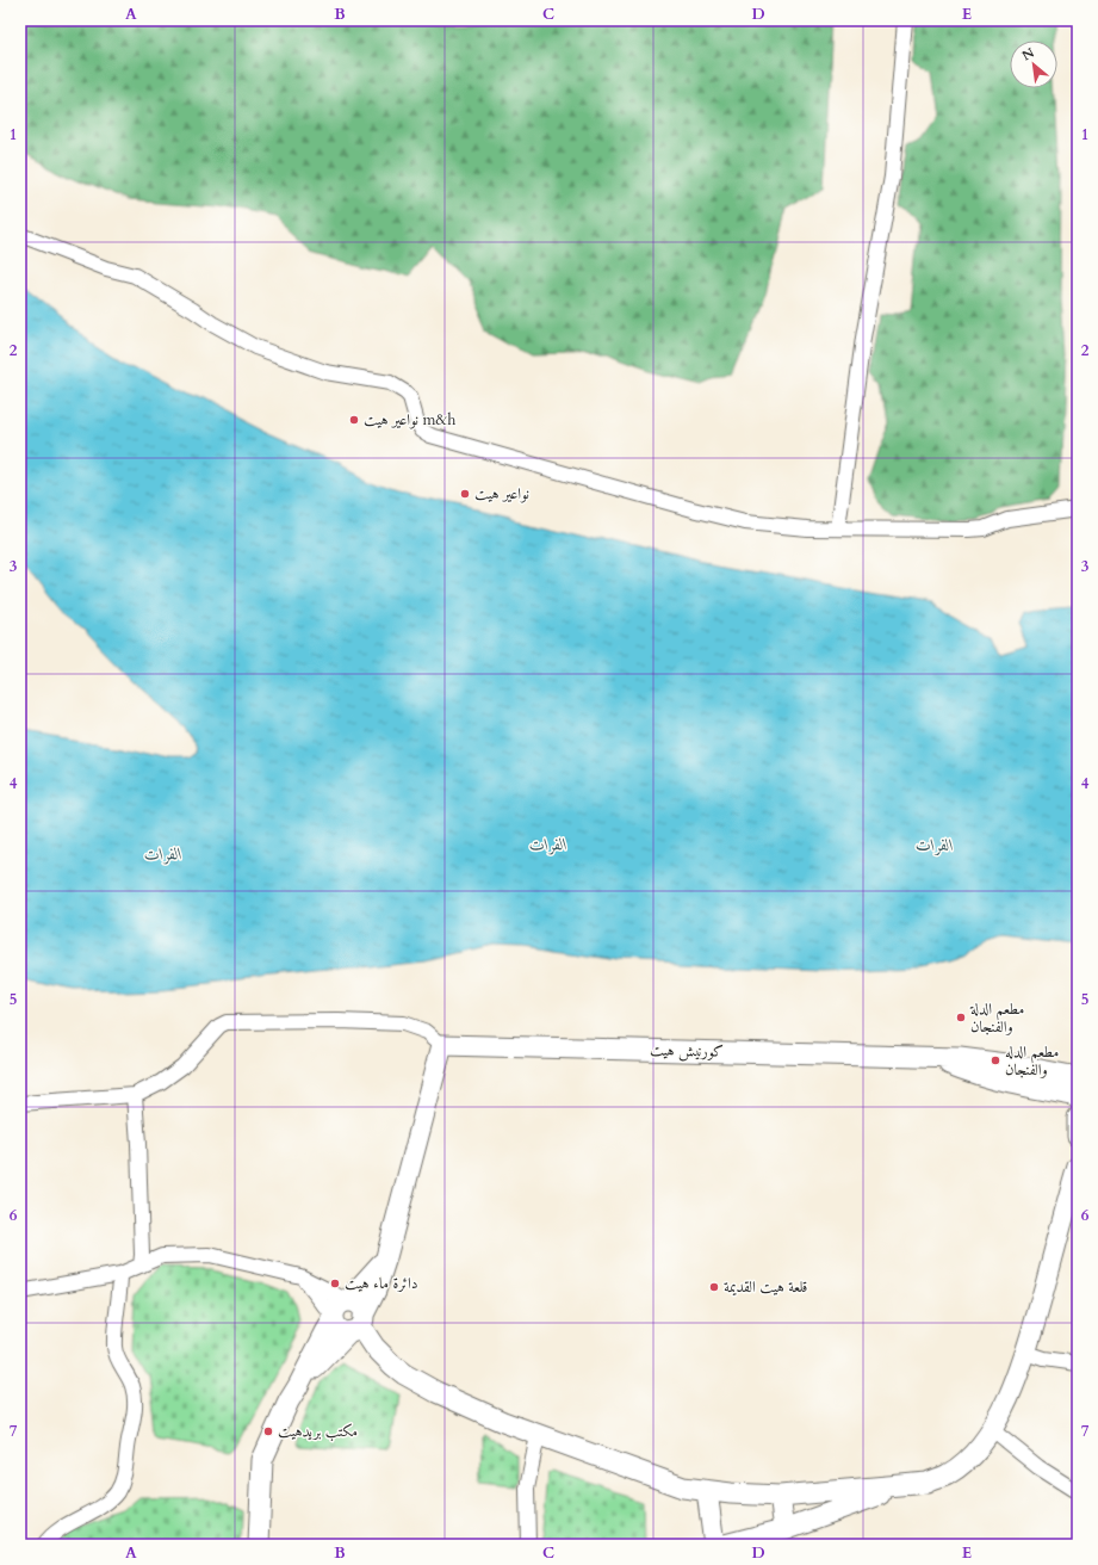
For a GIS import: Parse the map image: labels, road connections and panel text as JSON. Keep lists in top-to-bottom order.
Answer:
{
  "streets": {
    "street": ["كورنيش هيت"]
  },
  "water": ["الفرات"],
  "places": [
    "نواعير هيت m&h",
    "نواعير هيت",
    "مطعم الدلة والفنجان",
    "مطعم الدله والفنجان",
    "دائرة ماء هيت",
    "قلعة هيت القديمة",
    "مكتب بريدهيت"
  ],
  "north": "top left",
  "grid": {
    "columns": [
      "A",
      "B",
      "C",
      "D",
      "E"
    ],
    "rows": [
      "1",
      "2",
      "3",
      "4",
      "5",
      "6",
      "7"
    ]
  }
}
